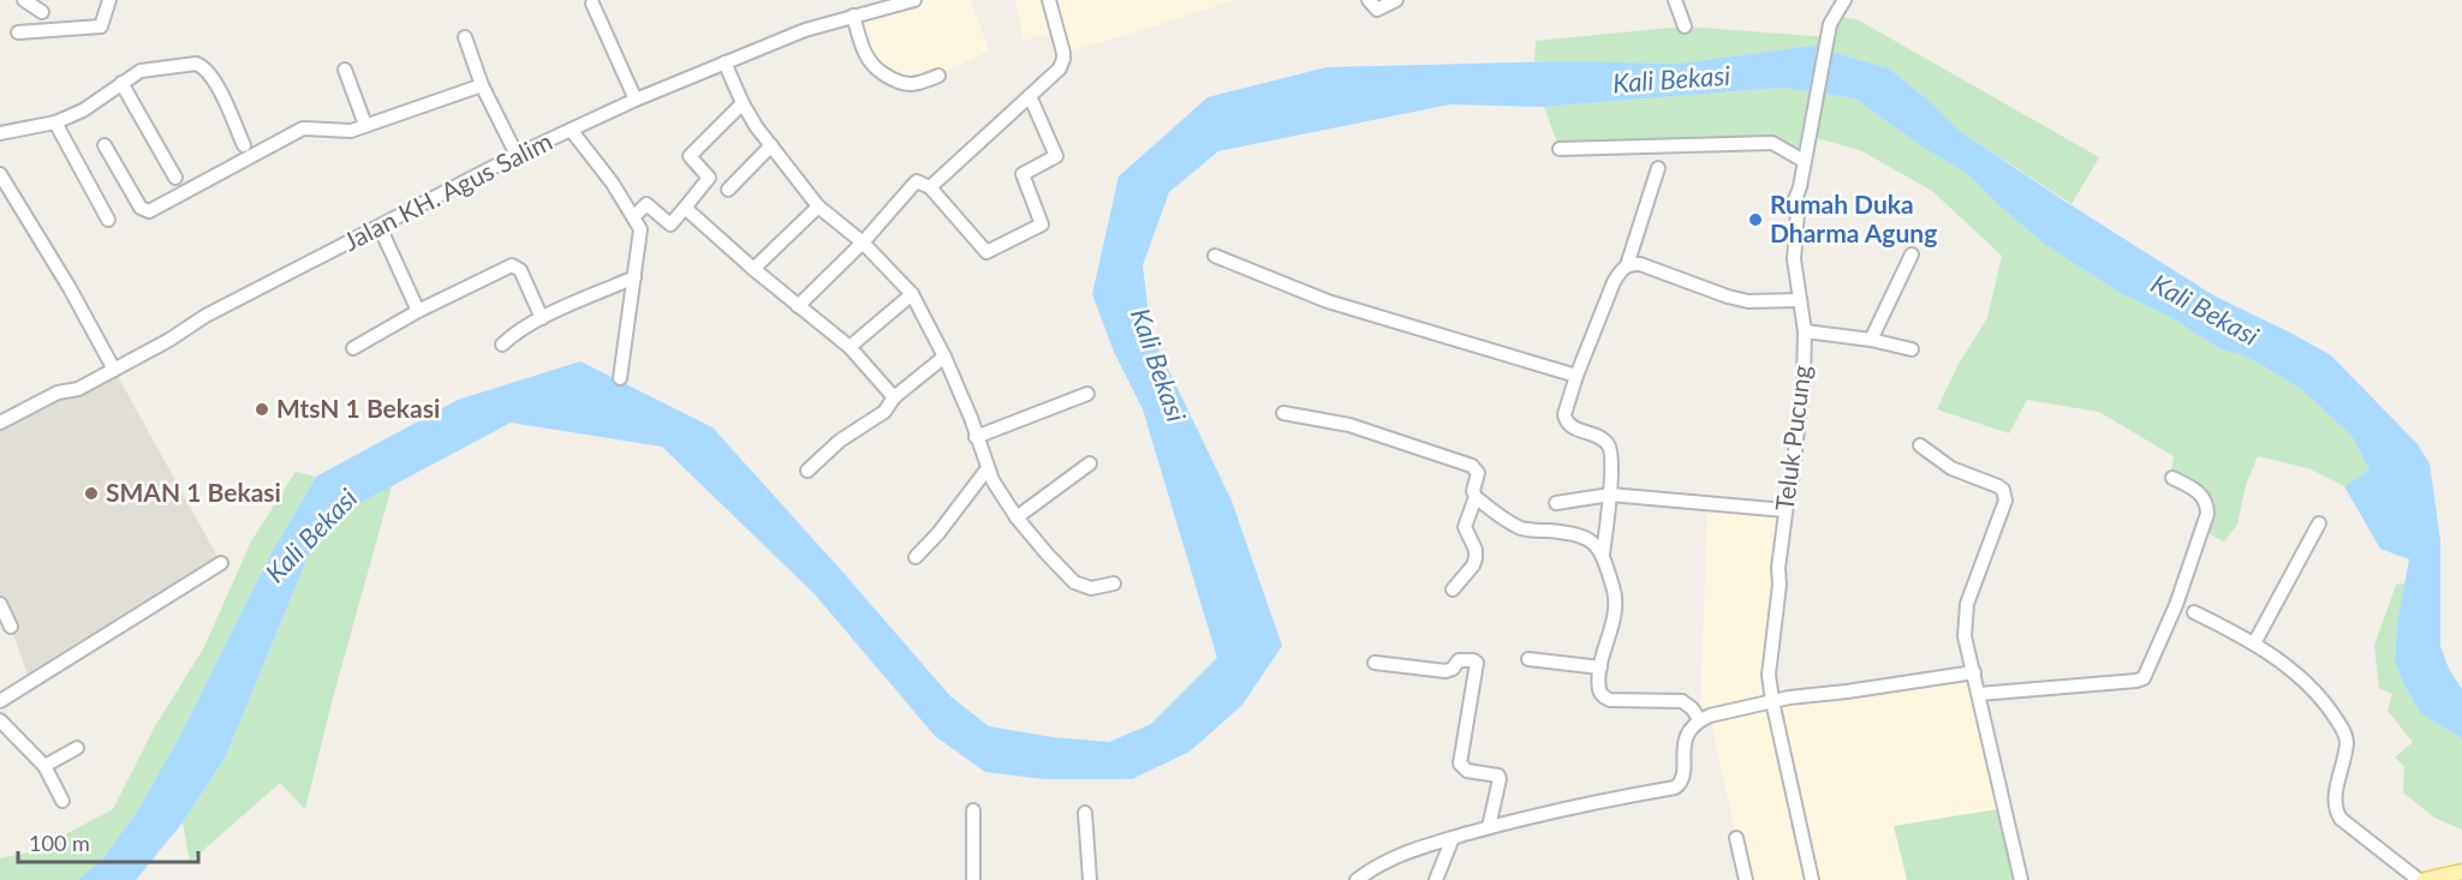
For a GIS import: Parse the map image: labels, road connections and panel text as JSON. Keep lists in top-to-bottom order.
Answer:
{
  "streets": {
    "street": ["Jalan KH. Agus Salim", "Teluk Pucung"]
  },
  "water": ["Kali Bekasi"],
  "places": ["Rumah Duka Dharma Agung", "MtsN 1 Bekasi", "SMAN 1 Bekasi"],
  "scale_bar": "100 m"
}
